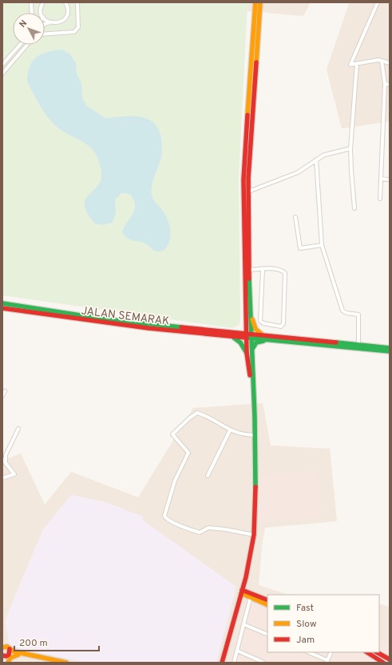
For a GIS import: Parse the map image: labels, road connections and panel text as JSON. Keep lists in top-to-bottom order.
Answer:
{
  "streets": {
    "main road": ["JALAN SEMARAK"]
  },
  "legend": ["Fast", "Slow", "Jam"],
  "scale_bar": "200 m",
  "north": "top left"
}
